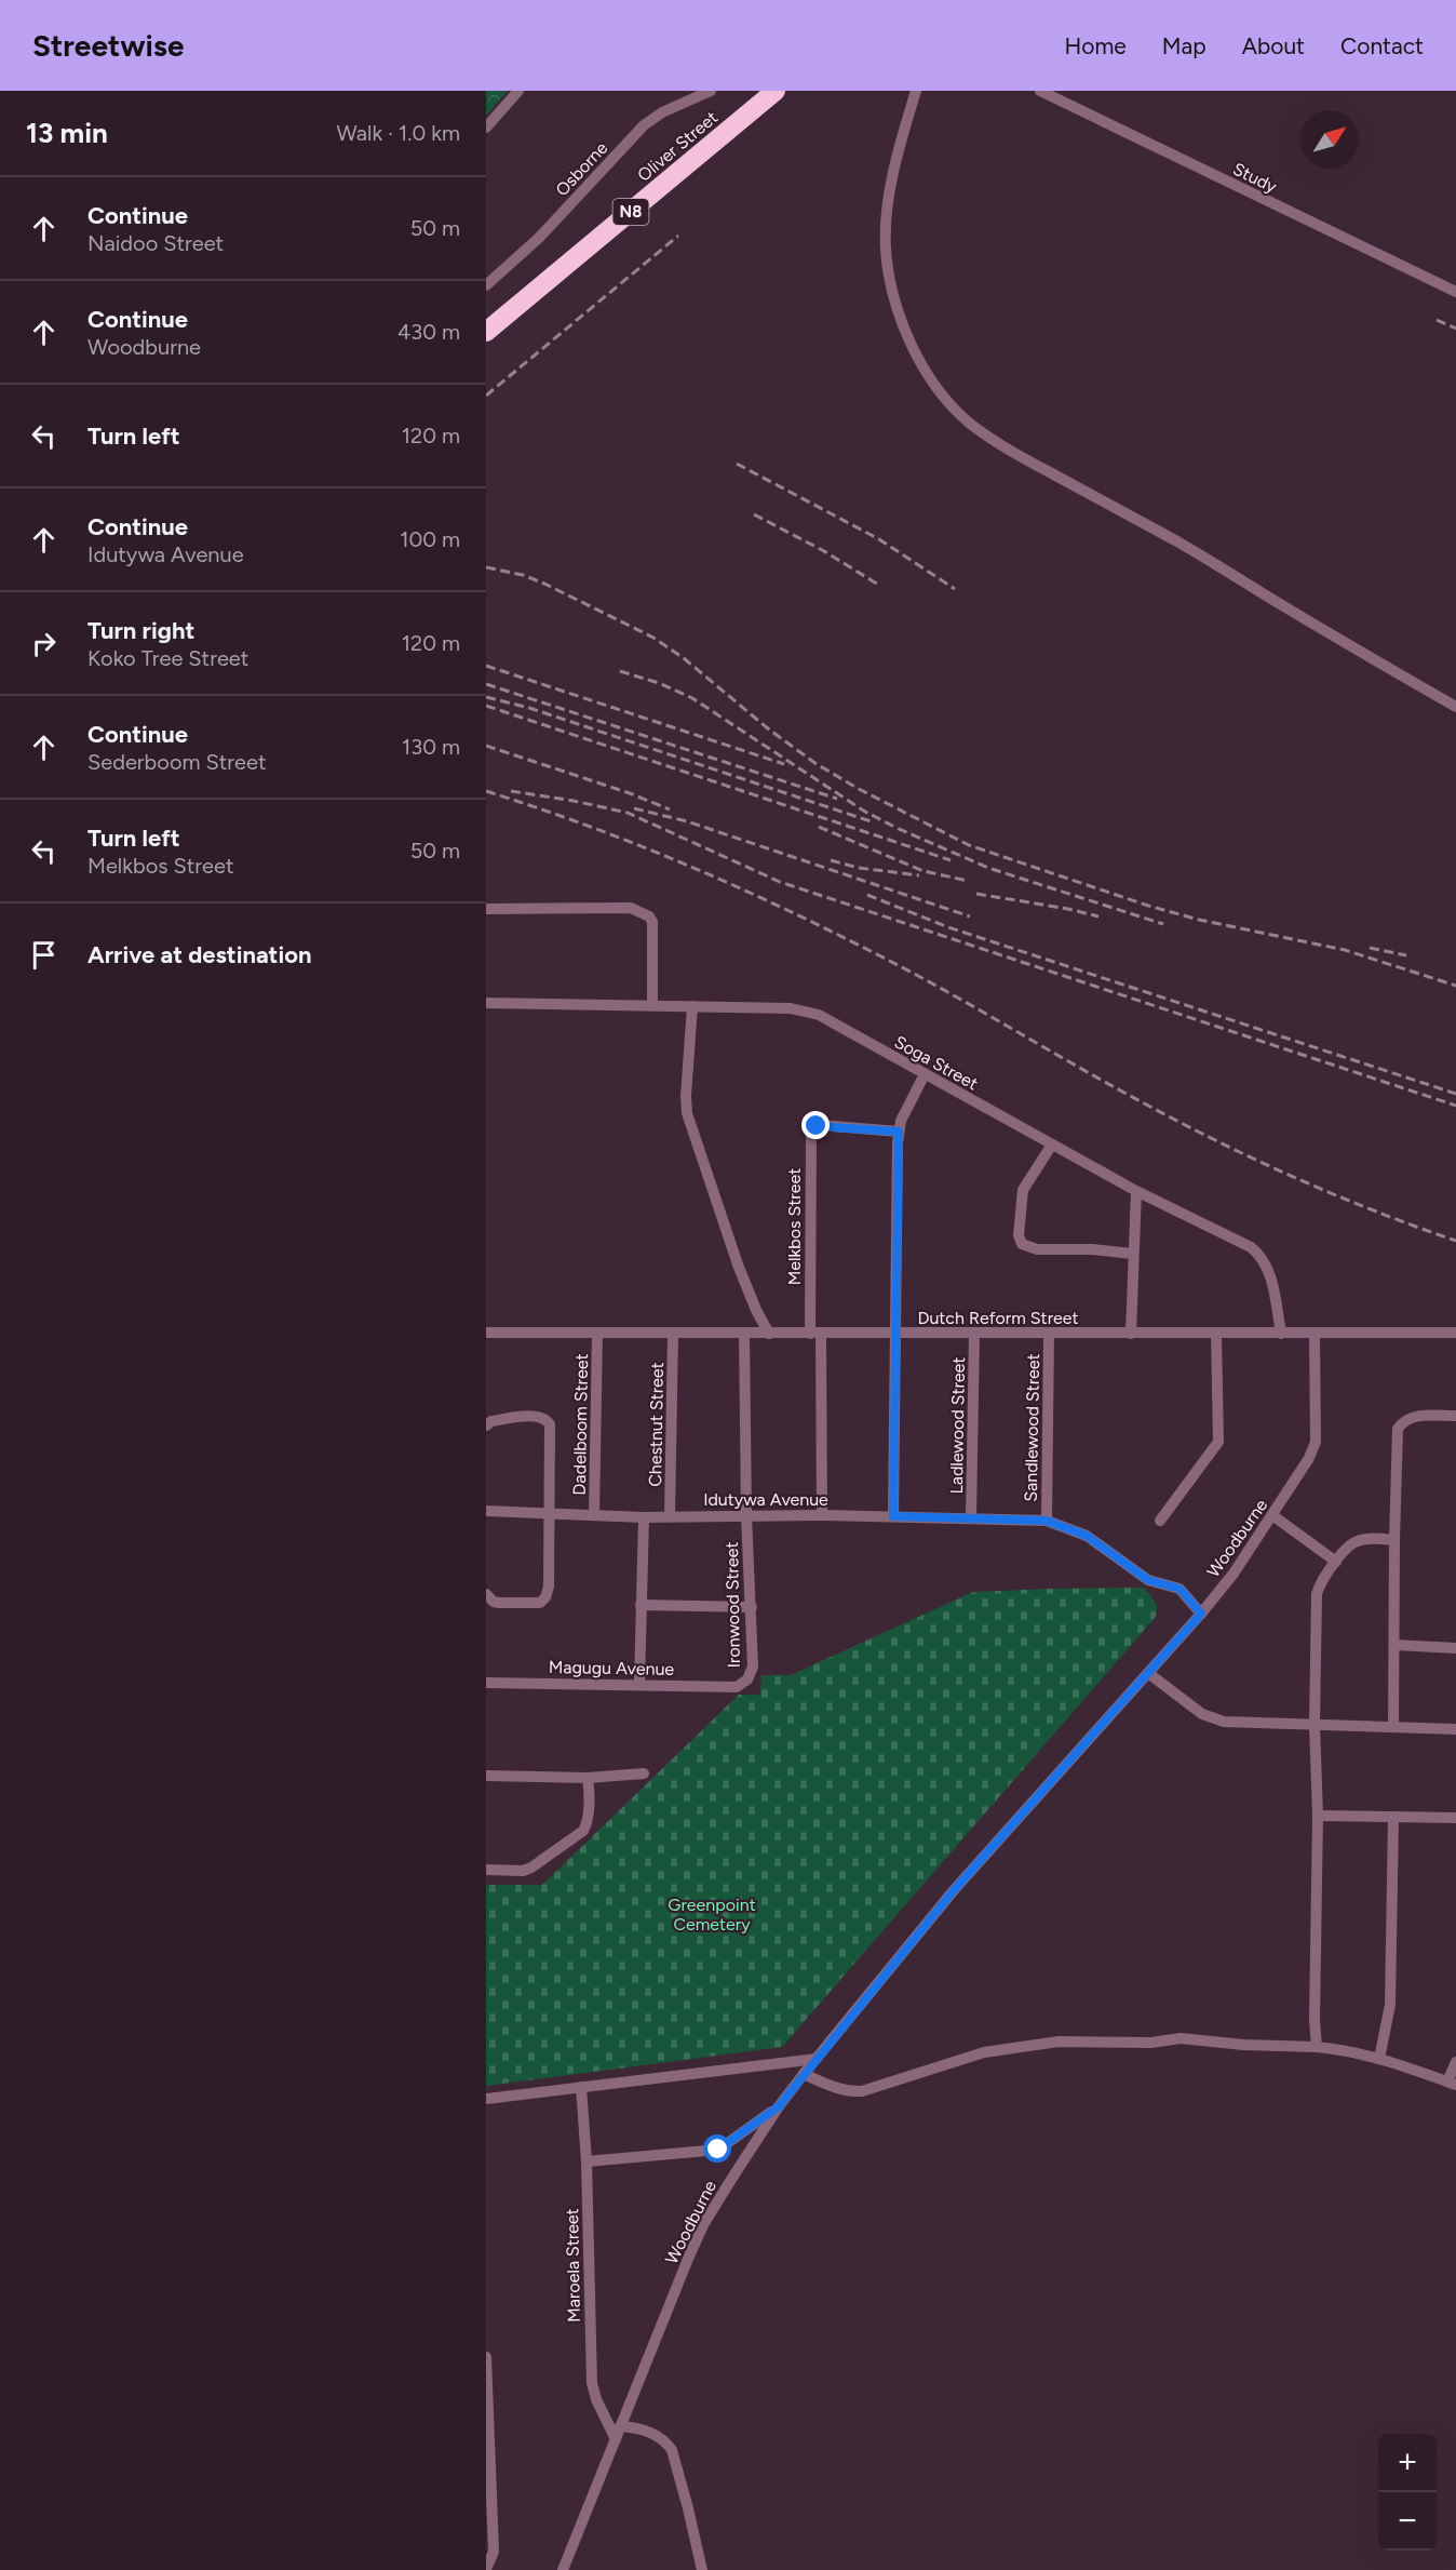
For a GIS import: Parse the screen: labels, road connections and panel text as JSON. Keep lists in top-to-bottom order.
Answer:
{
  "streets": {
    "highway": ["Oliver Street", "N8"],
    "street": [
      "Osborne",
      "Study",
      "Soga Street",
      "Melkbos Street",
      "Dutch Reform Street",
      "Dadelboom Street",
      "Chestnut Street",
      "Ladlewood Street",
      "Sandlewood Street",
      "Idutywa Avenue",
      "Woodburne",
      "Ironwood Street",
      "Magugu Avenue",
      "Maroela Street"
    ]
  },
  "crossings": [
    ["Soga Street", "Dutch Reform Street"],
    ["Melkbos Street", "Dutch Reform Street"],
    ["Melkbos Street", "Idutywa Avenue"],
    ["Dutch Reform Street", "Dadelboom Street"],
    ["Dutch Reform Street", "Chestnut Street"],
    ["Dutch Reform Street", "Ladlewood Street"],
    ["Dutch Reform Street", "Sandlewood Street"],
    ["Dutch Reform Street", "Woodburne"],
    ["Dutch Reform Street", "Ironwood Street"],
    ["Dadelboom Street", "Idutywa Avenue"],
    ["Chestnut Street", "Idutywa Avenue"],
    ["Ladlewood Street", "Idutywa Avenue"],
    ["Sandlewood Street", "Idutywa Avenue"],
    ["Idutywa Avenue", "Woodburne"],
    ["Idutywa Avenue", "Ironwood Street"],
    ["Woodburne", "Maroela Street"],
    ["Ironwood Street", "Magugu Avenue"]
  ],
  "parks": ["Greenpoint Cemetery"],
  "north": "top right",
  "page": {
    "header": "Streetwise",
    "nav": [
      "Home",
      "Map",
      "About",
      "Contact"
    ],
    "heading": ["13 min", "Walk · 1.0 km"],
    "list": [
      ["Continue", "Naidoo Street", "50 m"],
      ["Continue", "Woodburne", "430 m"],
      ["Turn left", "120 m"],
      ["Continue", "Idutywa Avenue", "100 m"],
      ["Turn right", "Koko Tree Street", "120 m"],
      ["Continue", "Sederboom Street", "130 m"],
      ["Turn left", "Melkbos Street", "50 m"],
      "Arrive at destination"
    ],
    "map_buttons": ["+", "−"]
  }
}
